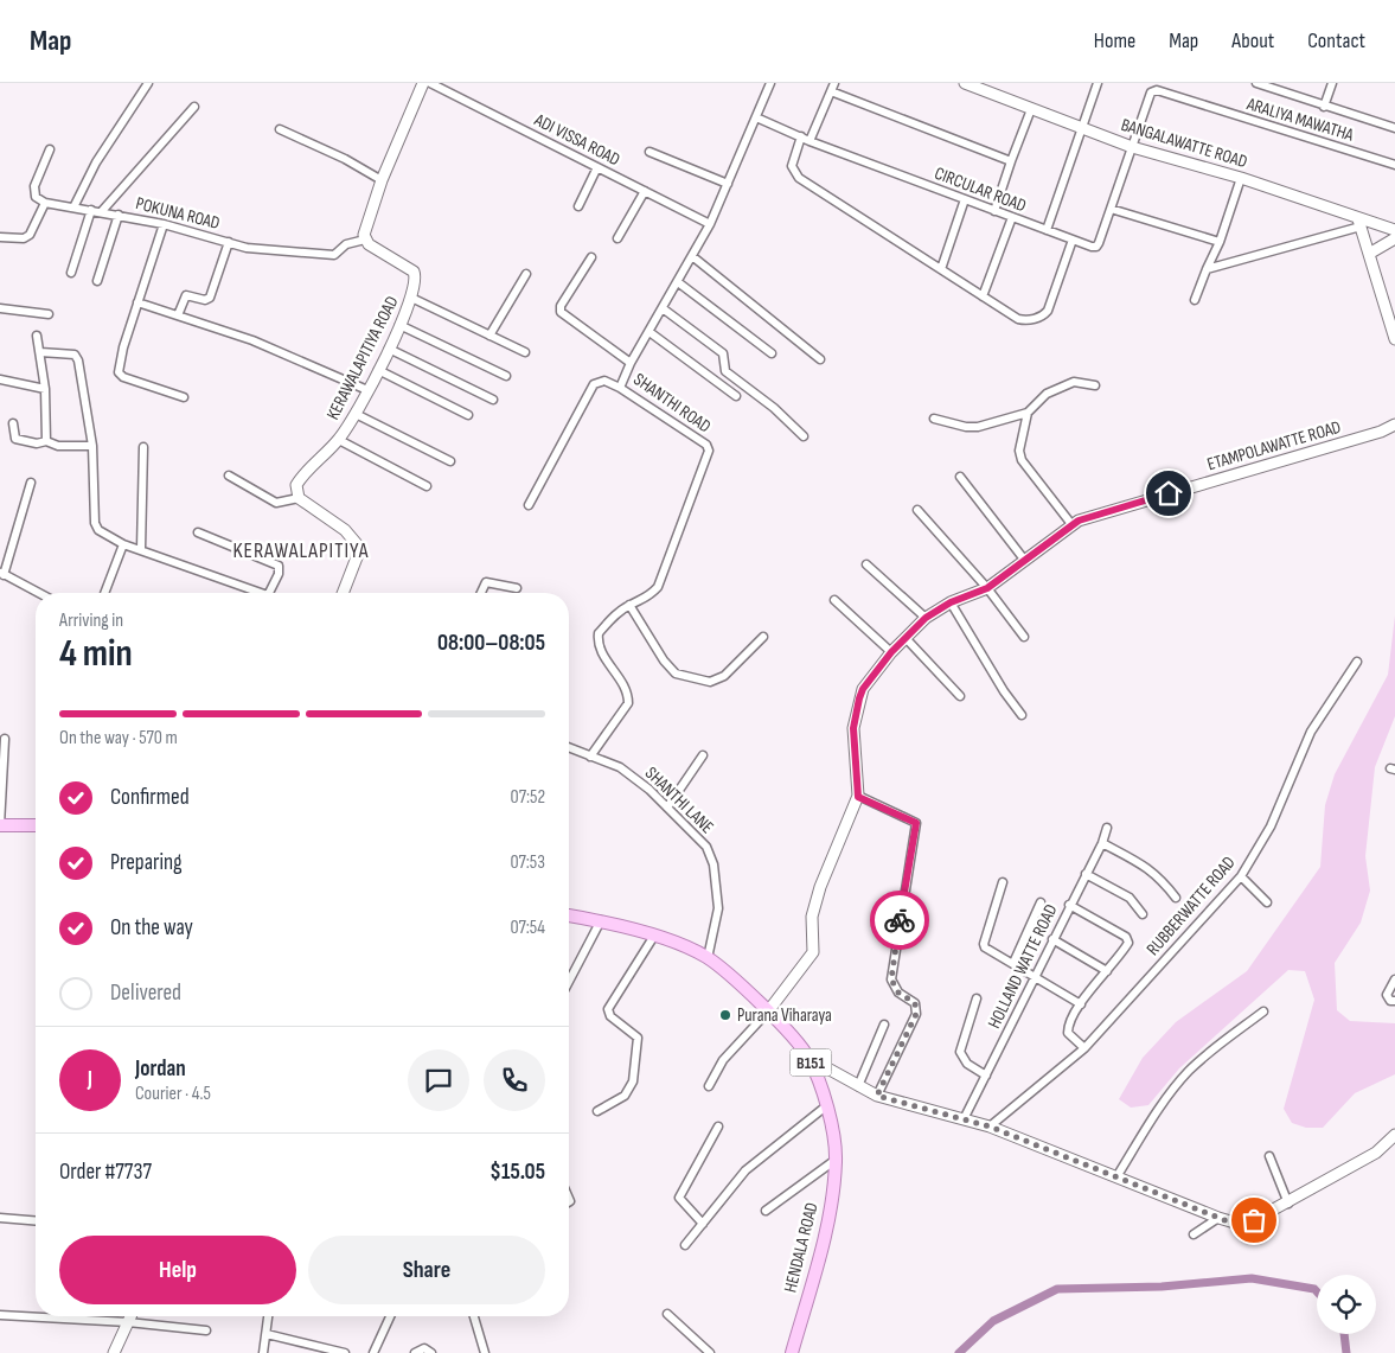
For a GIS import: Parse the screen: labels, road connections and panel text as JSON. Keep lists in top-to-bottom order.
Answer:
{
  "streets": {
    "main road": ["B151", "HENDALA ROAD"],
    "street": [
      "ARALIYA MAWATHA",
      "ADI VISSA ROAD",
      "BANGALAWATTE ROAD",
      "CIRCULAR ROAD",
      "POKUNA ROAD",
      "KERAWALAPITIYA ROAD",
      "SHANTHI ROAD",
      "ETAMPOLAWATTE ROAD",
      "SHANTHI LANE",
      "RUBBERWATTE ROAD",
      "HOLLAND WATTE ROAD"
    ]
  },
  "crossings": [
    ["ARALIYA MAWATHA", "BANGALAWATTE ROAD"],
    ["ARALIYA MAWATHA", "CIRCULAR ROAD"],
    ["ADI VISSA ROAD", "SHANTHI ROAD"],
    ["BANGALAWATTE ROAD", "CIRCULAR ROAD"],
    ["CIRCULAR ROAD", "SHANTHI ROAD"],
    ["POKUNA ROAD", "KERAWALAPITIYA ROAD"],
    ["SHANTHI ROAD", "SHANTHI LANE"],
    ["ETAMPOLAWATTE ROAD", "HENDALA ROAD"],
    ["SHANTHI LANE", "HENDALA ROAD"]
  ],
  "districts": ["KERAWALAPITIYA"],
  "places": ["Purana Viharaya"],
  "page": {
    "header": "Map",
    "nav": [
      "Home",
      "Map",
      "About",
      "Contact"
    ],
    "heading": ["4 min", "Arriving in", "08:00–08:05"],
    "panel": [
      "Jordan",
      "Courier · 4.5",
      "Order #7737",
      "$15.05"
    ],
    "bar": "On the way · 570 m",
    "list": [
      ["Confirmed", "07:52"],
      ["Preparing", "07:53"],
      ["On the way", "07:54"],
      "Delivered"
    ],
    "round": "J",
    "buttons": ["Help", "Share"]
  }
}
